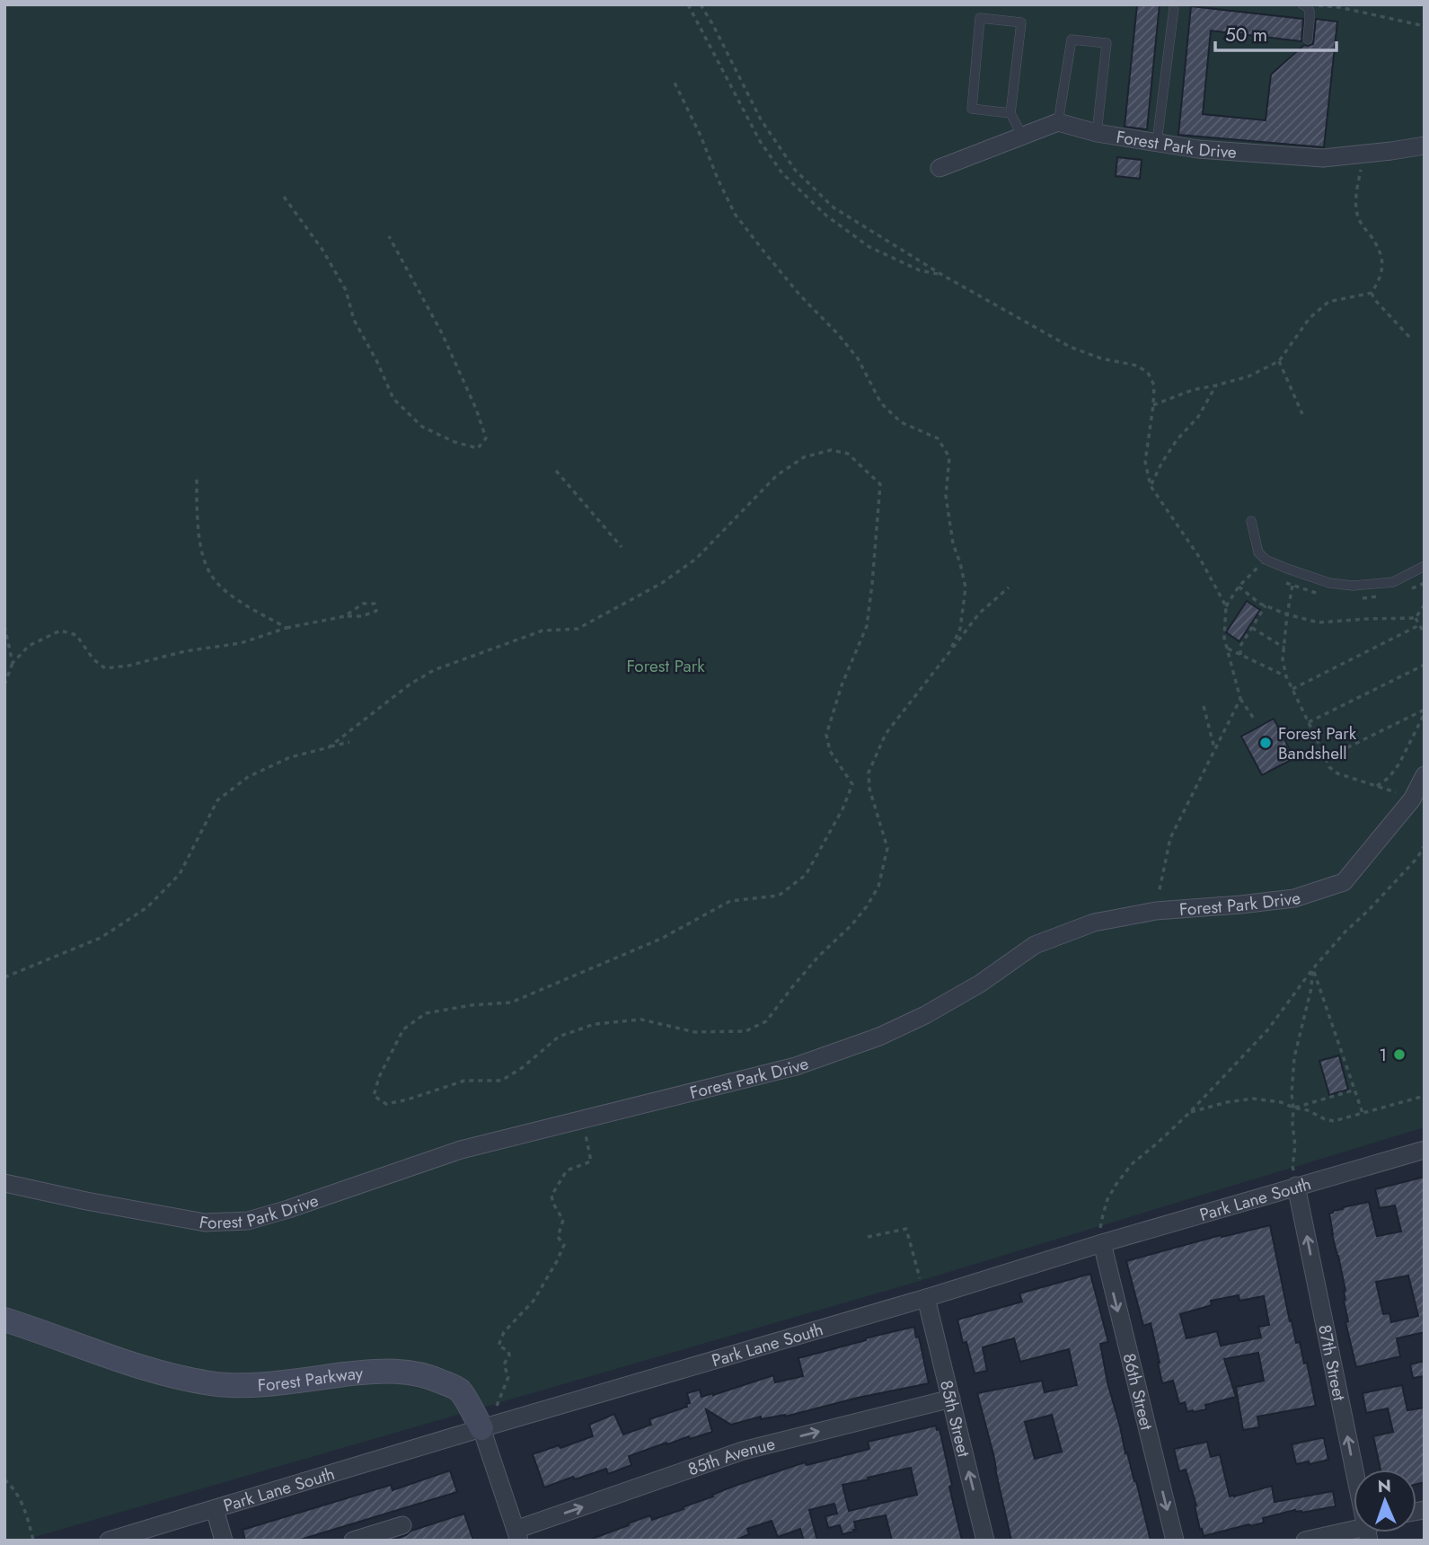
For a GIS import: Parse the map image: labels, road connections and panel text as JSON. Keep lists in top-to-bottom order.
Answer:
{
  "streets": {
    "street": [
      "Forest Park Drive",
      "Park Lane South",
      "87th Street",
      "Forest Parkway",
      "86th Street",
      "85th Street",
      "85th Avenue"
    ]
  },
  "crossings": [
    ["Park Lane South", "87th Street"],
    ["Park Lane South", "Forest Parkway"],
    ["Park Lane South", "86th Street"],
    ["Park Lane South", "85th Street"],
    ["Forest Parkway", "85th Avenue"],
    ["85th Street", "85th Avenue"]
  ],
  "one_way": [
    "87th Street",
    "86th Street",
    "85th Street",
    "85th Avenue"
  ],
  "parks": ["Forest Park"],
  "places": ["Forest Park Bandshell", "1"],
  "scale_bar": "50 m",
  "north": "top"
}
